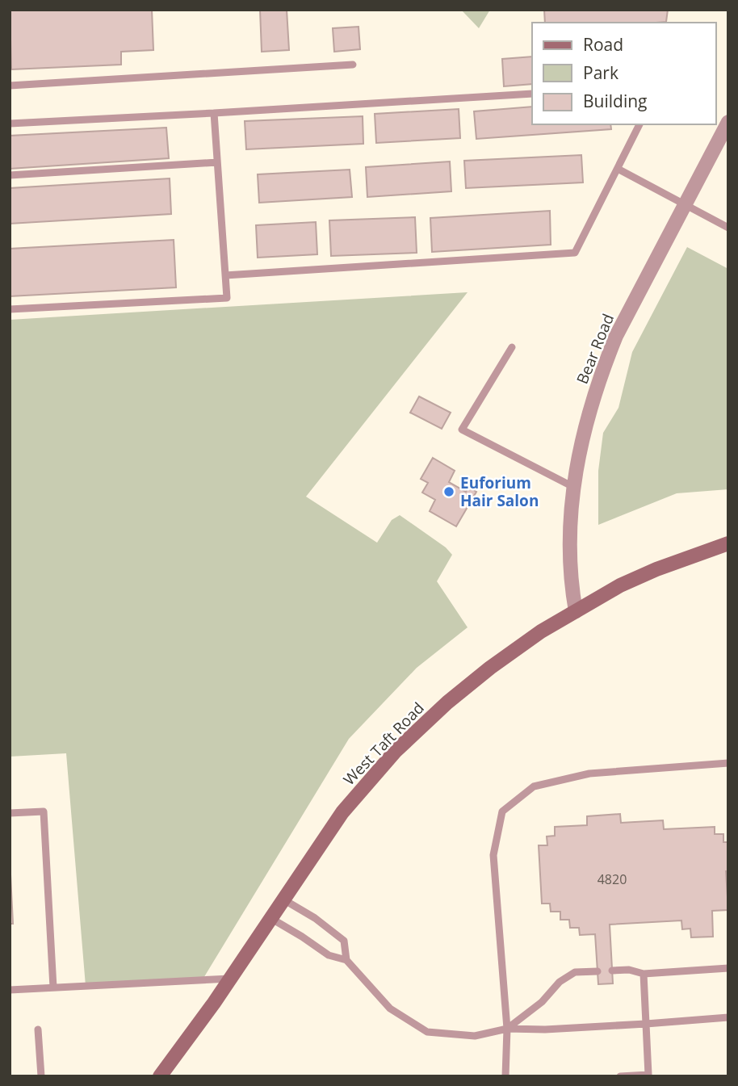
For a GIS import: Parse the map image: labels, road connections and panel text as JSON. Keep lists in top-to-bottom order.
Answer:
{
  "streets": {
    "main road": ["West Taft Road"],
    "street": ["Bear Road"]
  },
  "crossings": [
    ["Bear Road", "West Taft Road"]
  ],
  "places": ["Euforium Hair Salon"],
  "house_numbers": ["4820"],
  "legend": ["Road", "Park", "Building"]
}
